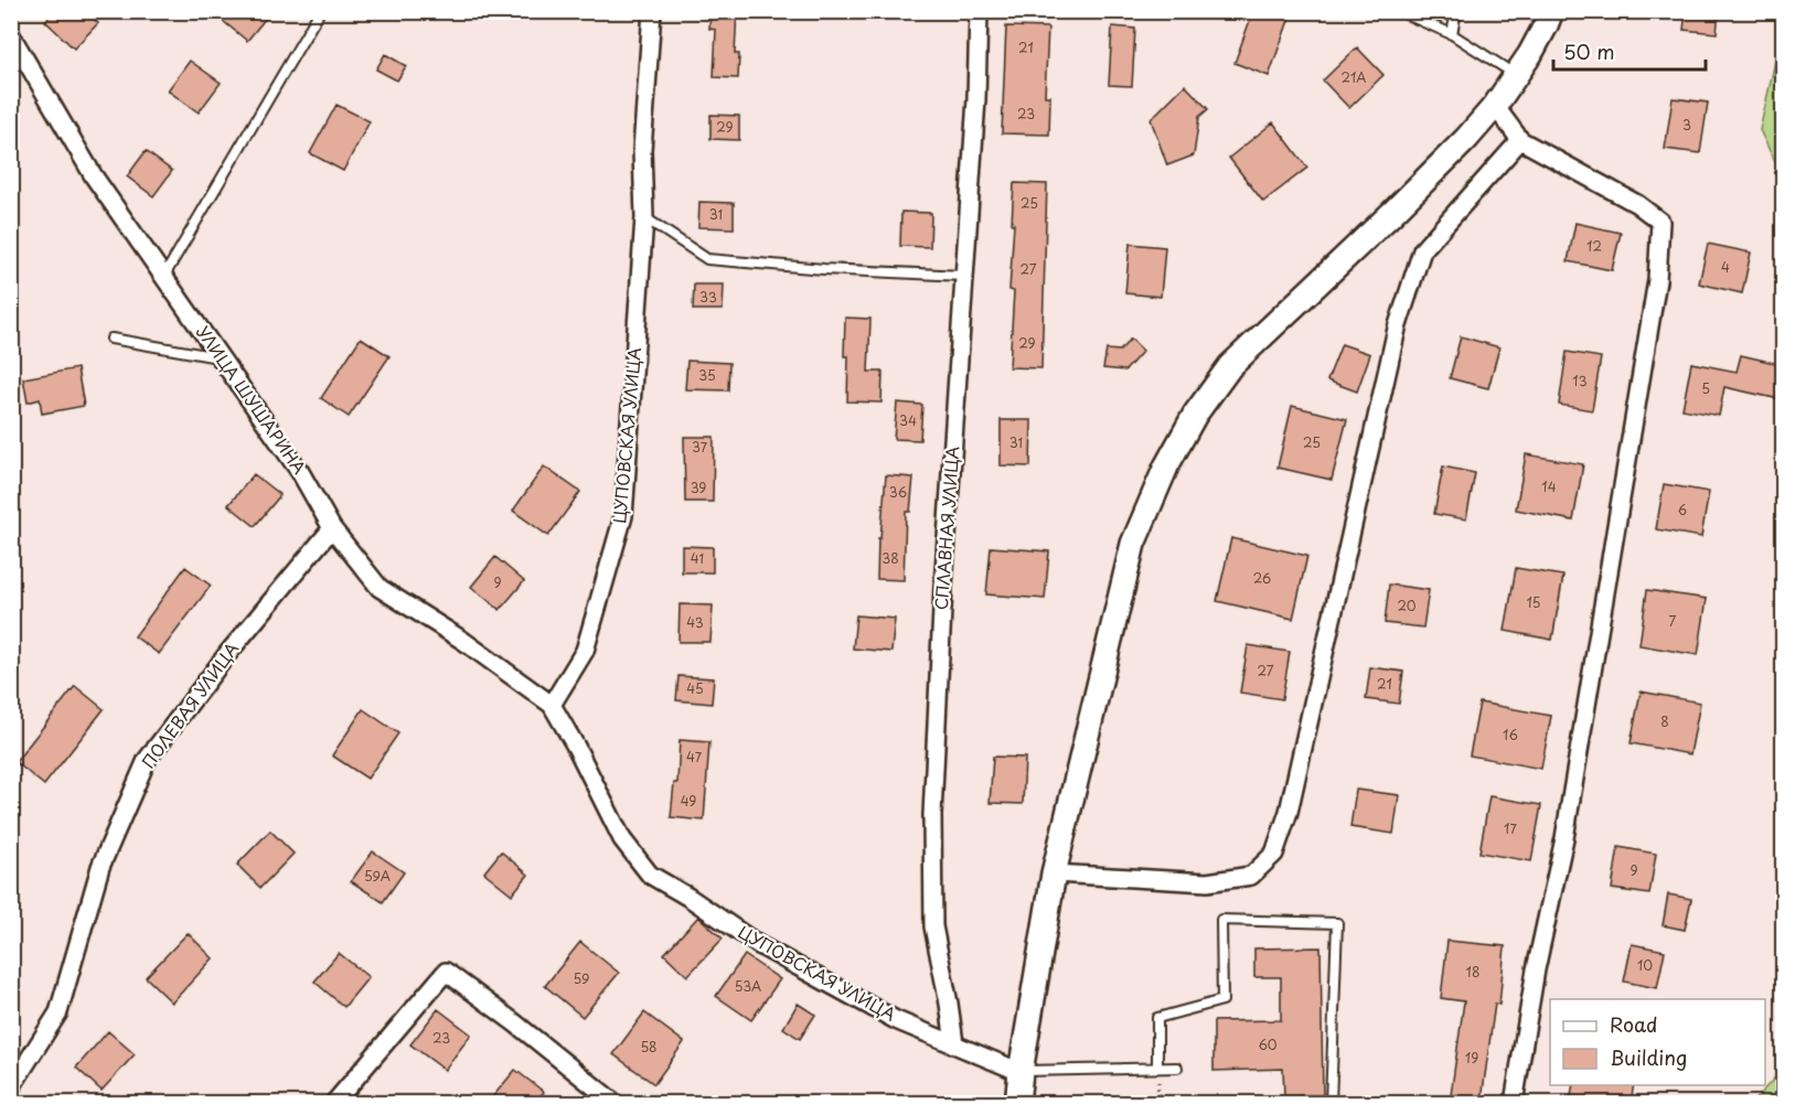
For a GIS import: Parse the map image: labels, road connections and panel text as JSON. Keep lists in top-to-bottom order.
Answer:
{
  "streets": {
    "street": [
      "УЛИЦА ШУШАРИНА",
      "ЦУПОВСКАЯ УЛИЦА",
      "СПЛАВНАЯ УЛИЦА",
      "ПОЛЕВАЯ УЛИЦА"
    ]
  },
  "crossings": [
    ["УЛИЦА ШУШАРИНА", "ЦУПОВСКАЯ УЛИЦА"],
    ["УЛИЦА ШУШАРИНА", "ПОЛЕВАЯ УЛИЦА"],
    ["ЦУПОВСКАЯ УЛИЦА", "СПЛАВНАЯ УЛИЦА"]
  ],
  "house_numbers": [
    "21",
    "21А",
    "23",
    "3",
    "29",
    "25",
    "31",
    "12",
    "4",
    "27",
    "33",
    "29",
    "35",
    "13",
    "5",
    "34",
    "31",
    "25",
    "37",
    "14",
    "39",
    "36",
    "6",
    "41",
    "38",
    "26",
    "9",
    "15",
    "20",
    "7",
    "43",
    "27",
    "21",
    "45",
    "8",
    "16",
    "47",
    "49",
    "17",
    "9",
    "59А",
    "10",
    "18",
    "59",
    "53А",
    "23",
    "60",
    "58",
    "19"
  ],
  "legend": ["Road", "Building"],
  "scale_bar": "50 m"
}
